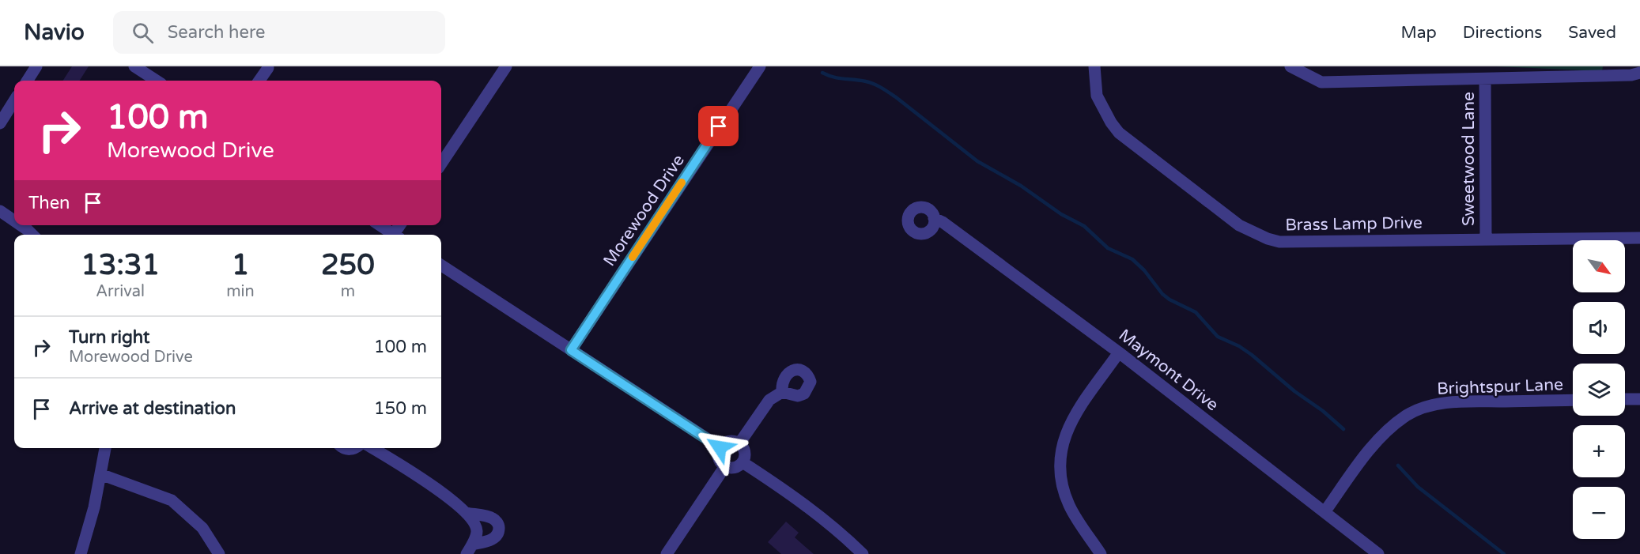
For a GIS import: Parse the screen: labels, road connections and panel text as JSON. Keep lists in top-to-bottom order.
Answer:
{
  "streets": {
    "street": [
      "Sweetwood Lane",
      "Morewood Drive",
      "Brass Lamp Drive",
      "Maymont Drive",
      "Brightspur Lane"
    ]
  },
  "crossings": [
    ["Sweetwood Lane", "Brass Lamp Drive"],
    ["Maymont Drive", "Brightspur Lane"]
  ],
  "north": "bottom right",
  "page": {
    "header": "Navio",
    "search": "Search here",
    "nav": ["Map", "Directions", "Saved"],
    "turn": ["100 m", "Morewood Drive"],
    "then": "Then",
    "eta": [
      "13:31",
      "Arrival",
      "1",
      "min",
      "250",
      "m"
    ],
    "map_buttons": ["+", "−"],
    "list": [
      {
        "name": "Turn right",
        "note": "Morewood Drive",
        "value": "100 m"
      },
      {
        "name": "Arrive at destination",
        "value": "150 m"
      }
    ]
  }
}
